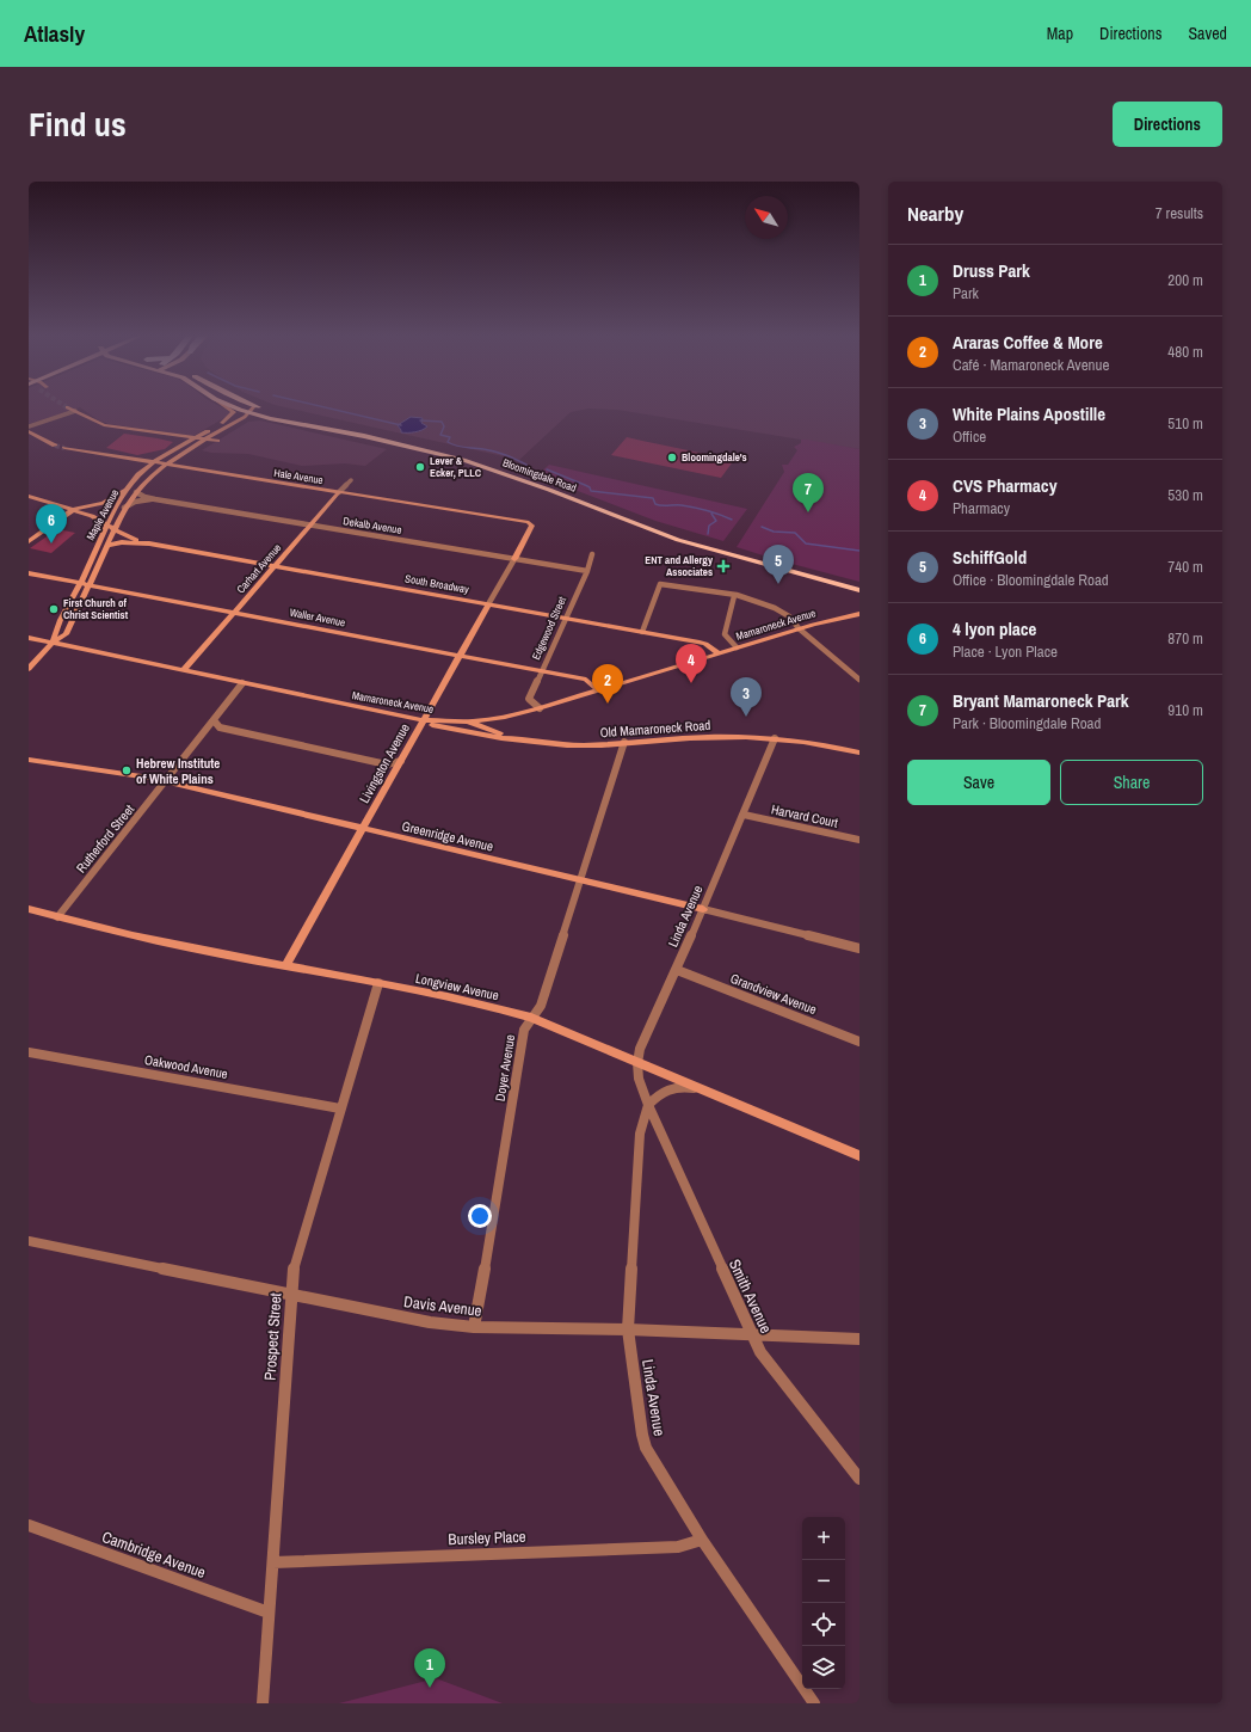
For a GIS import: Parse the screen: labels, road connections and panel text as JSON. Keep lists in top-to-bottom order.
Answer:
{
  "streets": {
    "main road": ["Bloomingdale Road"],
    "street": [
      "Hale Avenue",
      "Maple Avenue",
      "Dekalb Avenue",
      "Carhart Avenue",
      "South Broadway",
      "Waller Avenue",
      "Mamaroneck Avenue",
      "Edgewood Street",
      "Old Mamaroneck Road",
      "Livingston Avenue",
      "Harvard Court",
      "Greenridge Avenue",
      "Rutherford Street",
      "Linda Avenue",
      "Longview Avenue",
      "Grandview Avenue",
      "Oakwood Avenue",
      "Doyer Avenue",
      "Smith Avenue",
      "Davis Avenue",
      "Prospect Street",
      "Bursley Place",
      "Cambridge Avenue"
    ]
  },
  "crossings": [
    ["Bloomingdale Road", "Maple Avenue"],
    ["Hale Avenue", "Maple Avenue"],
    ["Hale Avenue", "Carhart Avenue"],
    ["Hale Avenue", "Livingston Avenue"],
    ["Maple Avenue", "Dekalb Avenue"],
    ["Maple Avenue", "South Broadway"],
    ["Maple Avenue", "Waller Avenue"],
    ["Maple Avenue", "Mamaroneck Avenue"],
    ["Dekalb Avenue", "Carhart Avenue"],
    ["Dekalb Avenue", "Edgewood Street"],
    ["Dekalb Avenue", "Livingston Avenue"],
    ["Carhart Avenue", "South Broadway"],
    ["Carhart Avenue", "Waller Avenue"],
    ["Carhart Avenue", "Mamaroneck Avenue"],
    ["South Broadway", "Mamaroneck Avenue"],
    ["South Broadway", "Edgewood Street"],
    ["South Broadway", "Livingston Avenue"],
    ["Waller Avenue", "Mamaroneck Avenue"],
    ["Waller Avenue", "Edgewood Street"],
    ["Waller Avenue", "Livingston Avenue"],
    ["Mamaroneck Avenue", "Edgewood Street"],
    ["Mamaroneck Avenue", "Old Mamaroneck Road"],
    ["Mamaroneck Avenue", "Livingston Avenue"],
    ["Mamaroneck Avenue", "Rutherford Street"],
    ["Old Mamaroneck Road", "Livingston Avenue"],
    ["Old Mamaroneck Road", "Linda Avenue"],
    ["Old Mamaroneck Road", "Doyer Avenue"],
    ["Livingston Avenue", "Greenridge Avenue"],
    ["Livingston Avenue", "Longview Avenue"],
    ["Harvard Court", "Linda Avenue"],
    ["Greenridge Avenue", "Rutherford Street"],
    ["Greenridge Avenue", "Linda Avenue"],
    ["Greenridge Avenue", "Doyer Avenue"],
    ["Rutherford Street", "Longview Avenue"],
    ["Linda Avenue", "Longview Avenue"],
    ["Linda Avenue", "Grandview Avenue"],
    ["Linda Avenue", "Smith Avenue"],
    ["Linda Avenue", "Davis Avenue"],
    ["Linda Avenue", "Bursley Place"],
    ["Longview Avenue", "Doyer Avenue"],
    ["Longview Avenue", "Prospect Street"],
    ["Oakwood Avenue", "Prospect Street"],
    ["Doyer Avenue", "Davis Avenue"],
    ["Smith Avenue", "Davis Avenue"],
    ["Davis Avenue", "Prospect Street"],
    ["Prospect Street", "Bursley Place"],
    ["Prospect Street", "Cambridge Avenue"]
  ],
  "places": {
    "other": [
      "Bloomingdale's",
      "Lever & Ecker, PLLC",
      "First Church of Christ Scientist",
      "Hebrew Institute of White Plains"
    ],
    "health": ["ENT and Allergy Associates"]
  },
  "north": "top left",
  "page": {
    "header": "Atlasly",
    "nav": ["Map", "Directions", "Saved"],
    "title": "Find us",
    "buttons": [
      "Directions",
      ["Save", "Share"]
    ],
    "heading": ["Nearby", "7 results"],
    "list": [
      {
        "mark": "1",
        "name": "Druss Park",
        "note": "Park",
        "value": "200 m"
      },
      {
        "mark": "2",
        "name": "Araras Coffee & More",
        "note": "Café · Mamaroneck Avenue",
        "value": "480 m"
      },
      {
        "mark": "3",
        "name": "White Plains Apostille",
        "note": "Office",
        "value": "510 m"
      },
      {
        "mark": "4",
        "name": "CVS Pharmacy",
        "note": "Pharmacy",
        "value": "530 m"
      },
      {
        "mark": "5",
        "name": "SchiffGold",
        "note": "Office · Bloomingdale Road",
        "value": "740 m"
      },
      {
        "mark": "6",
        "name": "4 lyon place",
        "note": "Place · Lyon Place",
        "value": "870 m"
      },
      {
        "mark": "7",
        "name": "Bryant Mamaroneck Park",
        "note": "Park · Bloomingdale Road",
        "value": "910 m"
      }
    ],
    "pins": [
      "7",
      "6",
      "5",
      "4",
      "2",
      "3",
      "1"
    ],
    "map_buttons": ["+", "−"]
  }
}
